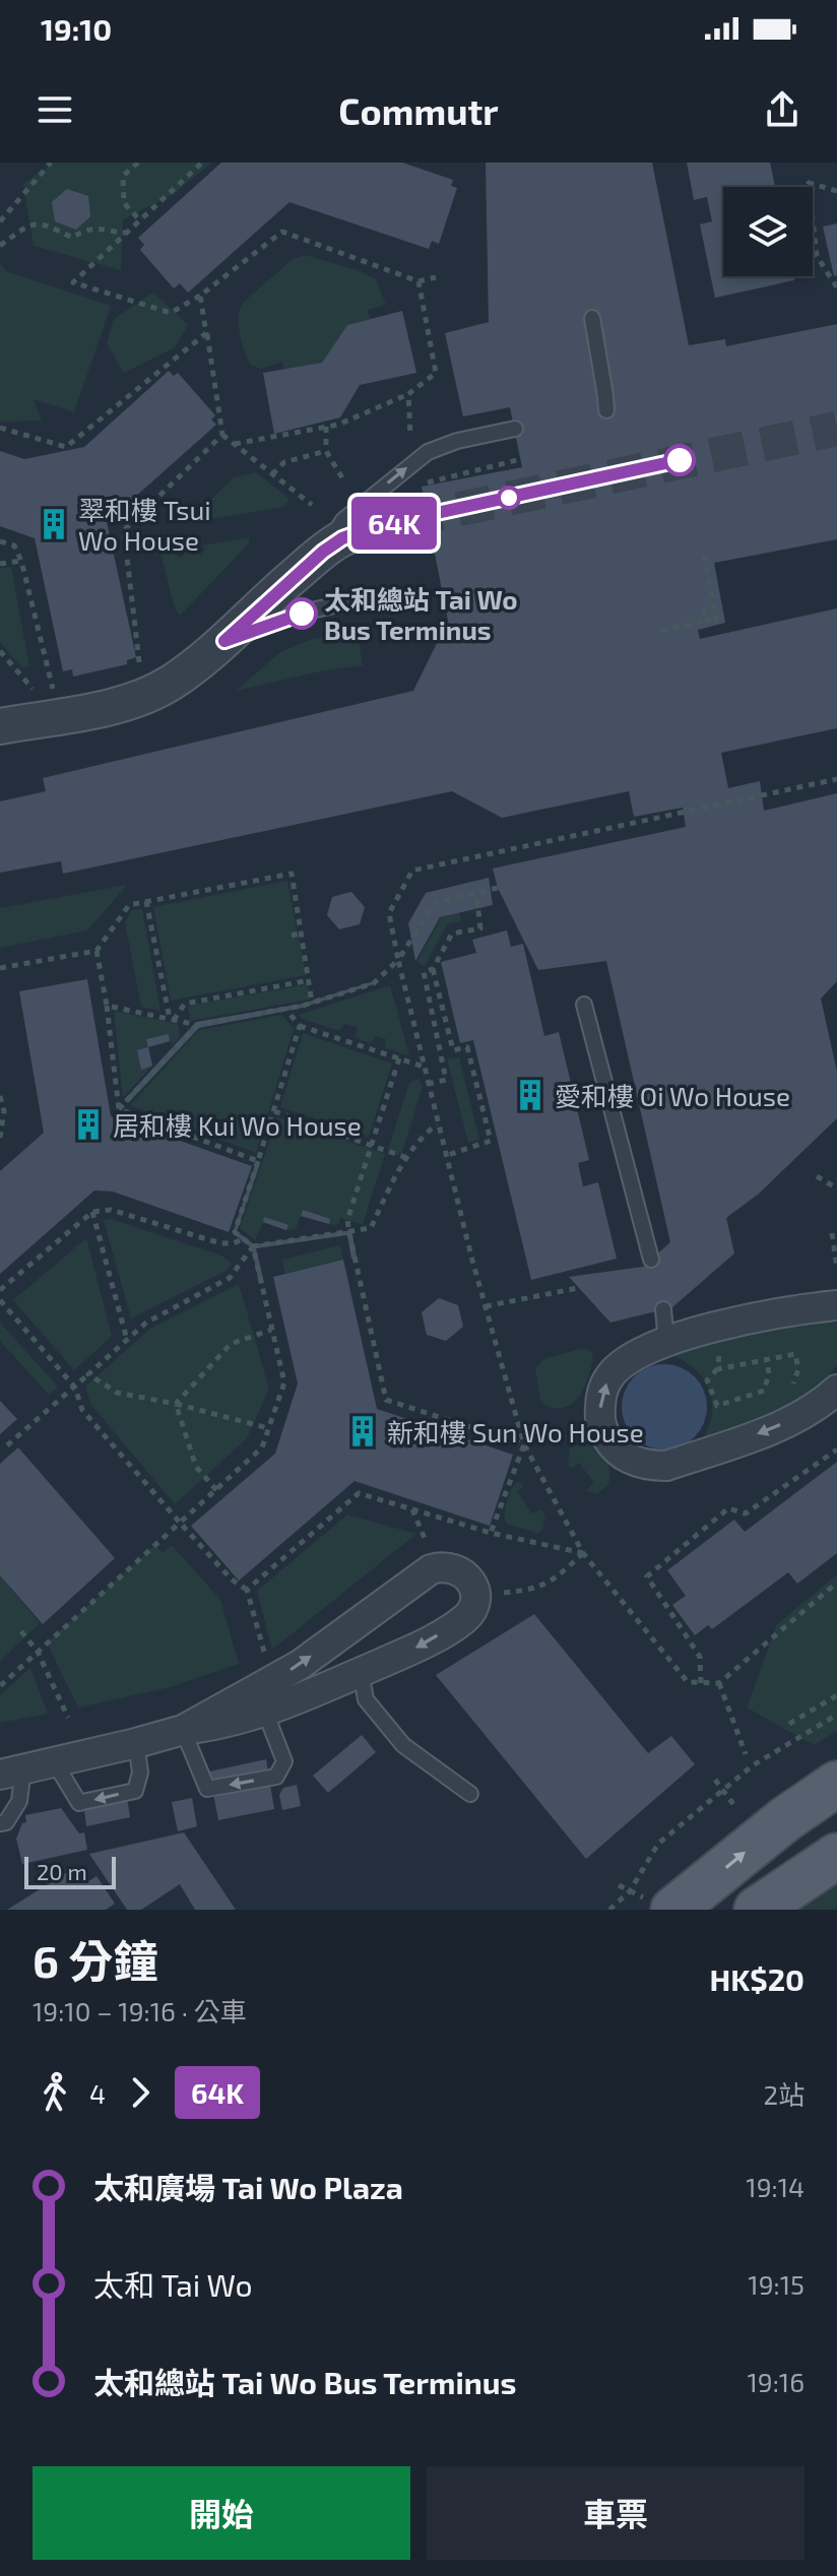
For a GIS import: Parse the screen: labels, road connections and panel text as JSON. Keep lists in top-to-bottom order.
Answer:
{
  "places": {
    "building": [
      "翠和樓 Tsui Wo House",
      "愛和樓 Oi Wo House",
      "居和樓 Kui Wo House",
      "新和樓 Sun Wo House"
    ],
    "other": ["太和總站 Tai Wo Bus Terminus"]
  },
  "lines": ["bus line 64K"],
  "scale_bar": "20 m",
  "page": {
    "status": "19:10",
    "header": "Commutr",
    "on_map": "64K",
    "scale": "20 m",
    "heading": ["6 分鐘", "19:10 – 19:16 · 公車", "HK$20"],
    "legs": ["4", "64K", "2站"],
    "list": [
      {
        "name": "太和廣場 Tai Wo Plaza",
        "value": "19:14"
      },
      {
        "name": "太和 Tai Wo",
        "value": "19:15"
      },
      {
        "name": "太和總站 Tai Wo Bus Terminus",
        "value": "19:16"
      }
    ],
    "buttons": ["開始", "車票"]
  }
}
